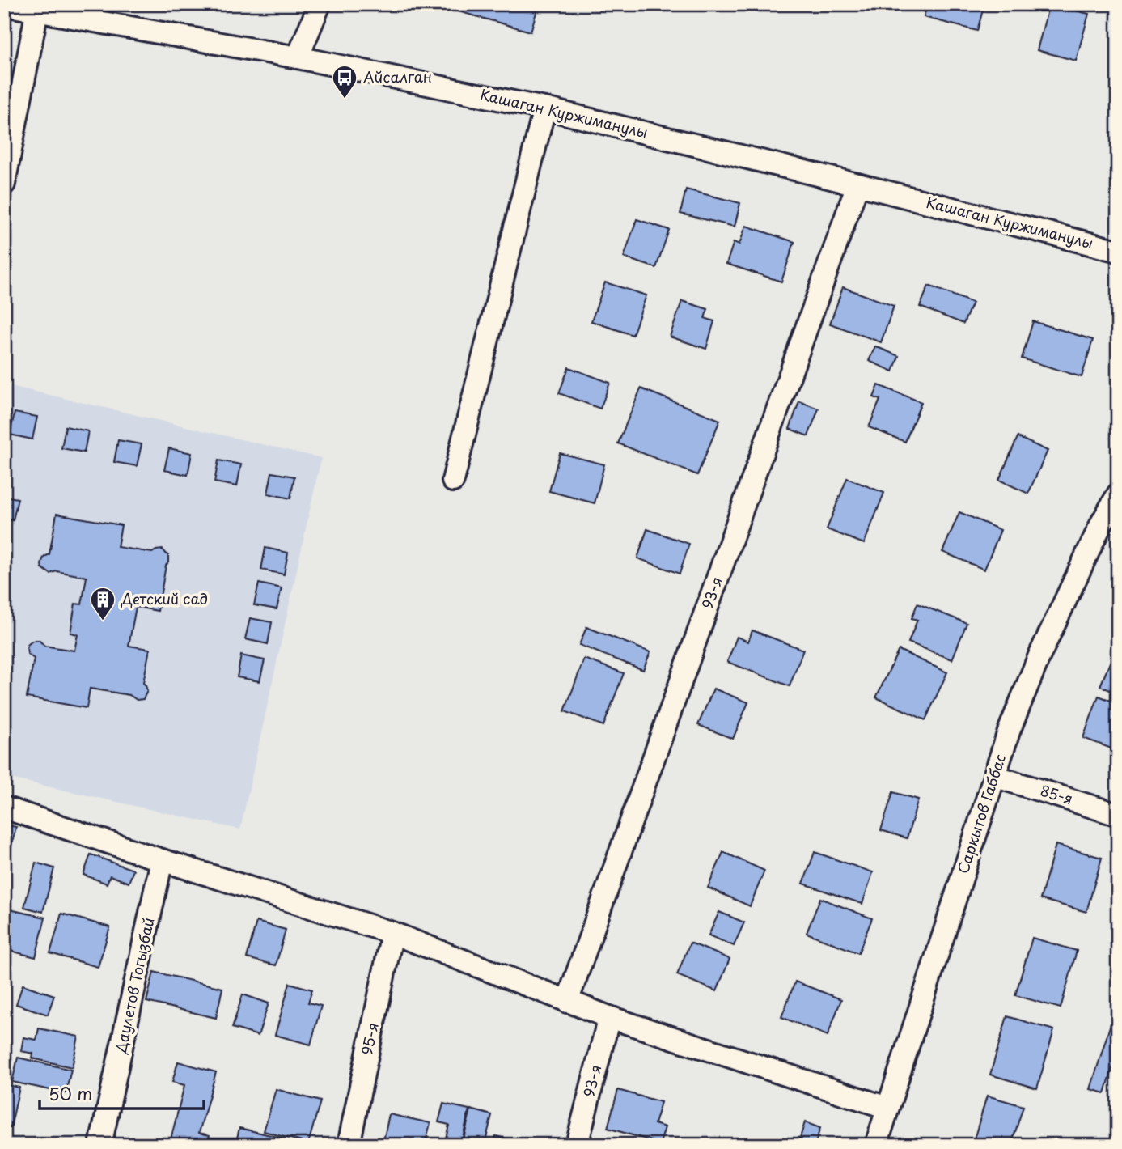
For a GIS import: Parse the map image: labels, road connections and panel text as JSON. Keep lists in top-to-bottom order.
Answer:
{
  "streets": {
    "street": [
      "Кашаган Куржиманулы",
      "93-я",
      "85-я",
      "Саркытов Габбас",
      "Даулетов Тогызбай",
      "95-я"
    ]
  },
  "crossings": [
    ["Кашаган Куржиманулы", "93-я"],
    ["85-я", "Саркытов Габбас"]
  ],
  "places": {
    "bus stop": ["Айсалган"],
    "building": ["Детский сад"]
  },
  "scale_bar": "50 m"
}
